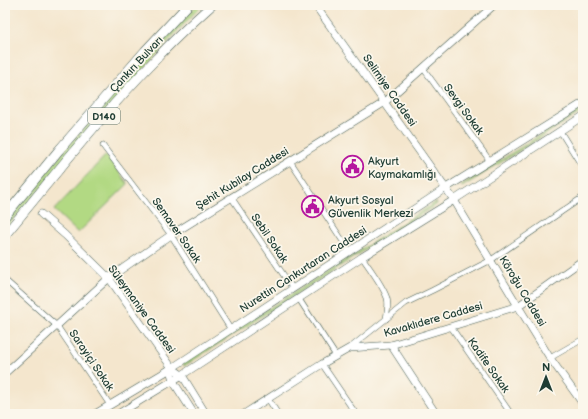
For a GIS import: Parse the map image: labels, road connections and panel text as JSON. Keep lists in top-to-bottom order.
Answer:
{
  "streets": {
    "highway": ["Çankırı Bulvarı", "D140"],
    "street": [
      "Selimiye Caddesi",
      "Sevgi Sokak",
      "Şehit Kubilay Caddesi",
      "Semaver Sokak",
      "Sebil Sokak",
      "Nurettin Cankurtaran Caddesi",
      "Köroğu Caddesi",
      "Süleymaniye Caddesi",
      "Kavaklıdere Caddesi",
      "Sarayiçi Sokak",
      "Kadife Sokak"
    ]
  },
  "crossings": [
    ["Selimiye Caddesi", "Şehit Kubilay Caddesi"],
    ["Selimiye Caddesi", "Nurettin Cankurtaran Caddesi"],
    ["Selimiye Caddesi", "Köroğu Caddesi"],
    ["Sevgi Sokak", "Şehit Kubilay Caddesi"],
    ["Sevgi Sokak", "Nurettin Cankurtaran Caddesi"],
    ["Şehit Kubilay Caddesi", "Semaver Sokak"],
    ["Şehit Kubilay Caddesi", "Sebil Sokak"],
    ["Şehit Kubilay Caddesi", "Süleymaniye Caddesi"],
    ["Şehit Kubilay Caddesi", "Sarayiçi Sokak"],
    ["Semaver Sokak", "Nurettin Cankurtaran Caddesi"],
    ["Sebil Sokak", "Nurettin Cankurtaran Caddesi"],
    ["Nurettin Cankurtaran Caddesi", "Köroğu Caddesi"],
    ["Nurettin Cankurtaran Caddesi", "Süleymaniye Caddesi"],
    ["Nurettin Cankurtaran Caddesi", "Sarayiçi Sokak"],
    ["Köroğu Caddesi", "Kavaklıdere Caddesi"],
    ["Kavaklıdere Caddesi", "Kadife Sokak"]
  ],
  "places": {
    "public building": ["Akyurt Kaymakamlığı", "Akyurt Sosyal Güvenlik Merkezi"]
  },
  "north": "top"
}
